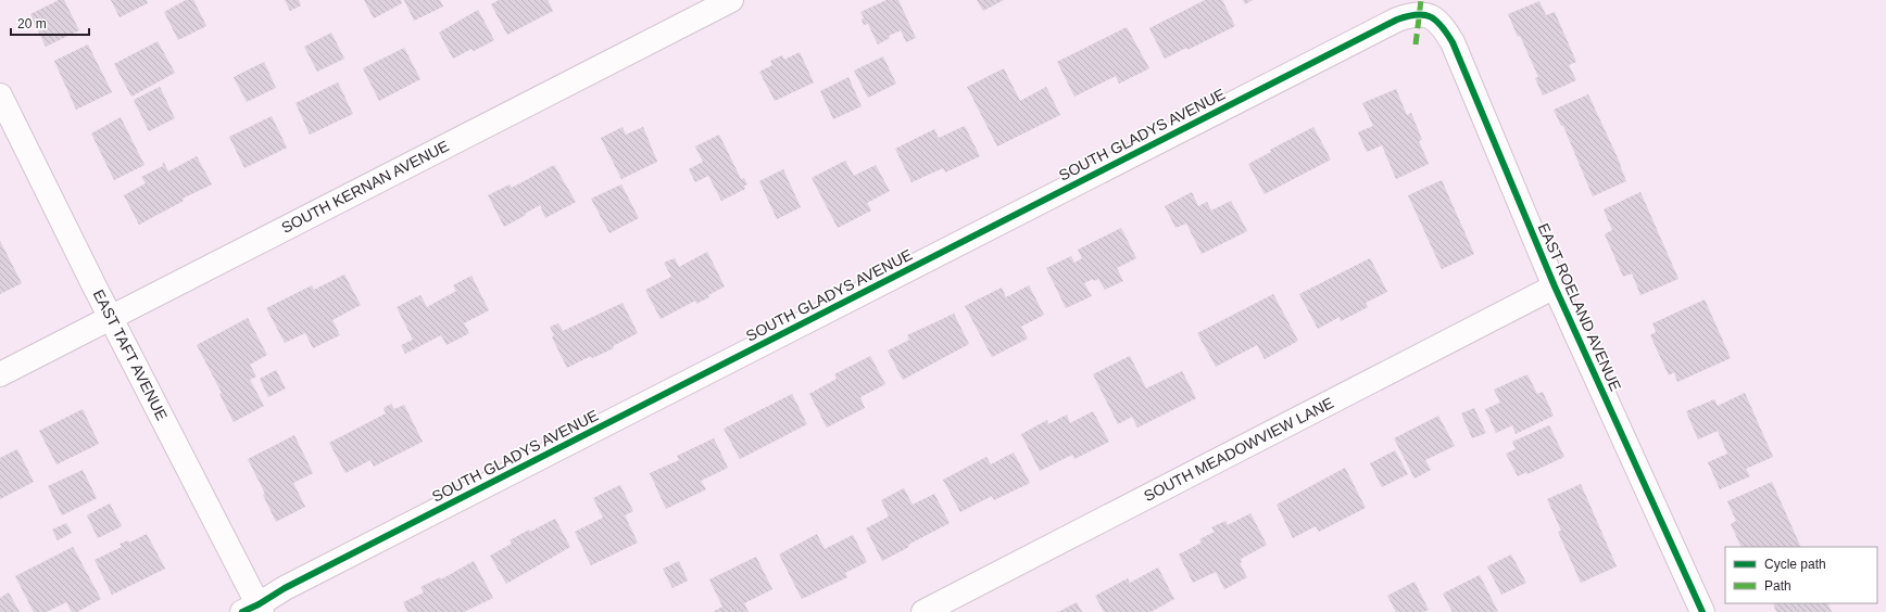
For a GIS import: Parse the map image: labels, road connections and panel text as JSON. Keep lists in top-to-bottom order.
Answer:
{
  "streets": {
    "street": [
      "SOUTH GLADYS AVENUE",
      "SOUTH KERNAN AVENUE",
      "EAST ROELAND AVENUE",
      "EAST TAFT AVENUE",
      "SOUTH MEADOWVIEW LANE"
    ]
  },
  "crossings": [
    ["SOUTH GLADYS AVENUE", "EAST ROELAND AVENUE"],
    ["SOUTH GLADYS AVENUE", "EAST TAFT AVENUE"],
    ["SOUTH KERNAN AVENUE", "EAST TAFT AVENUE"],
    ["EAST ROELAND AVENUE", "SOUTH MEADOWVIEW LANE"]
  ],
  "legend": ["Cycle path", "Path"],
  "scale_bar": "20 m"
}
